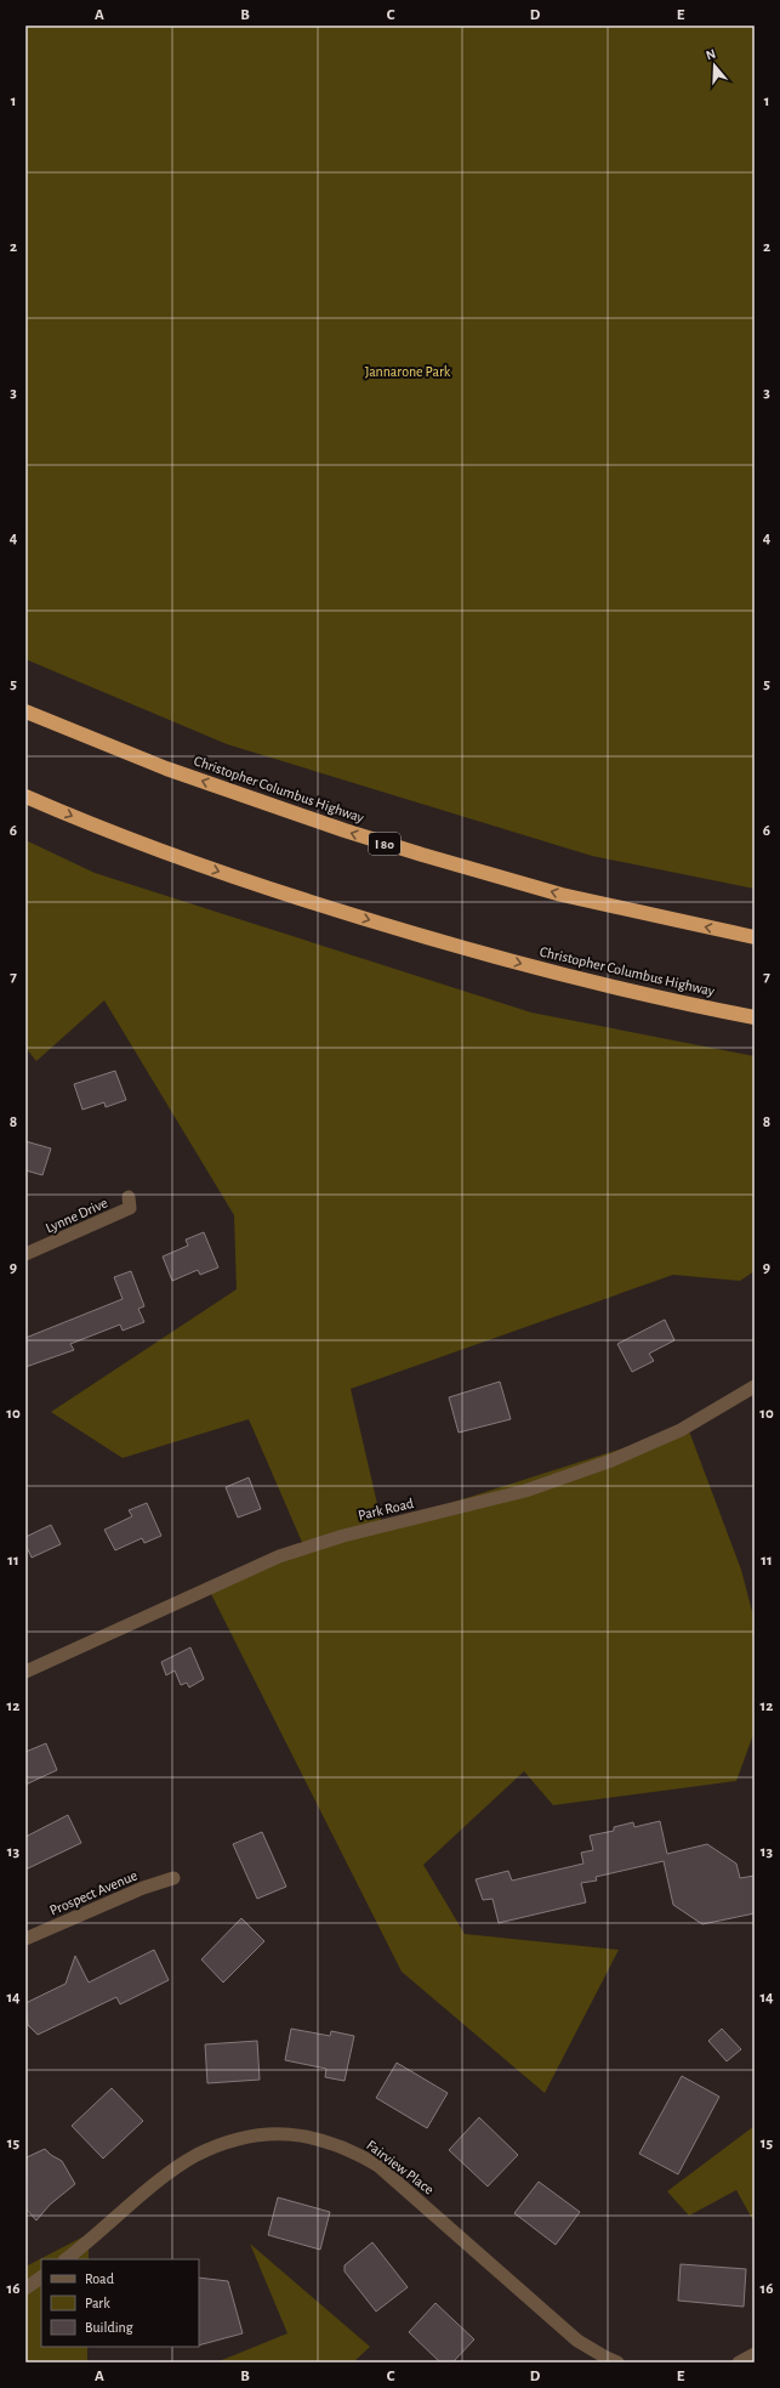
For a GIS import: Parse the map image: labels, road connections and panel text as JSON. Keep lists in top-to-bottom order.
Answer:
{
  "streets": {
    "highway": ["Christopher Columbus Highway", "I 80"],
    "street": [
      "Lynne Drive",
      "Park Road",
      "Prospect Avenue",
      "Fairview Place"
    ]
  },
  "parks": ["Jannarone Park"],
  "legend": ["Road", "Park", "Building"],
  "north": "top",
  "grid": {
    "columns": [
      "A",
      "B",
      "C",
      "D",
      "E"
    ],
    "rows": [
      "1",
      "2",
      "3",
      "4",
      "5",
      "6",
      "7",
      "8",
      "9",
      "10",
      "11",
      "12",
      "13",
      "14",
      "15",
      "16"
    ]
  }
}
